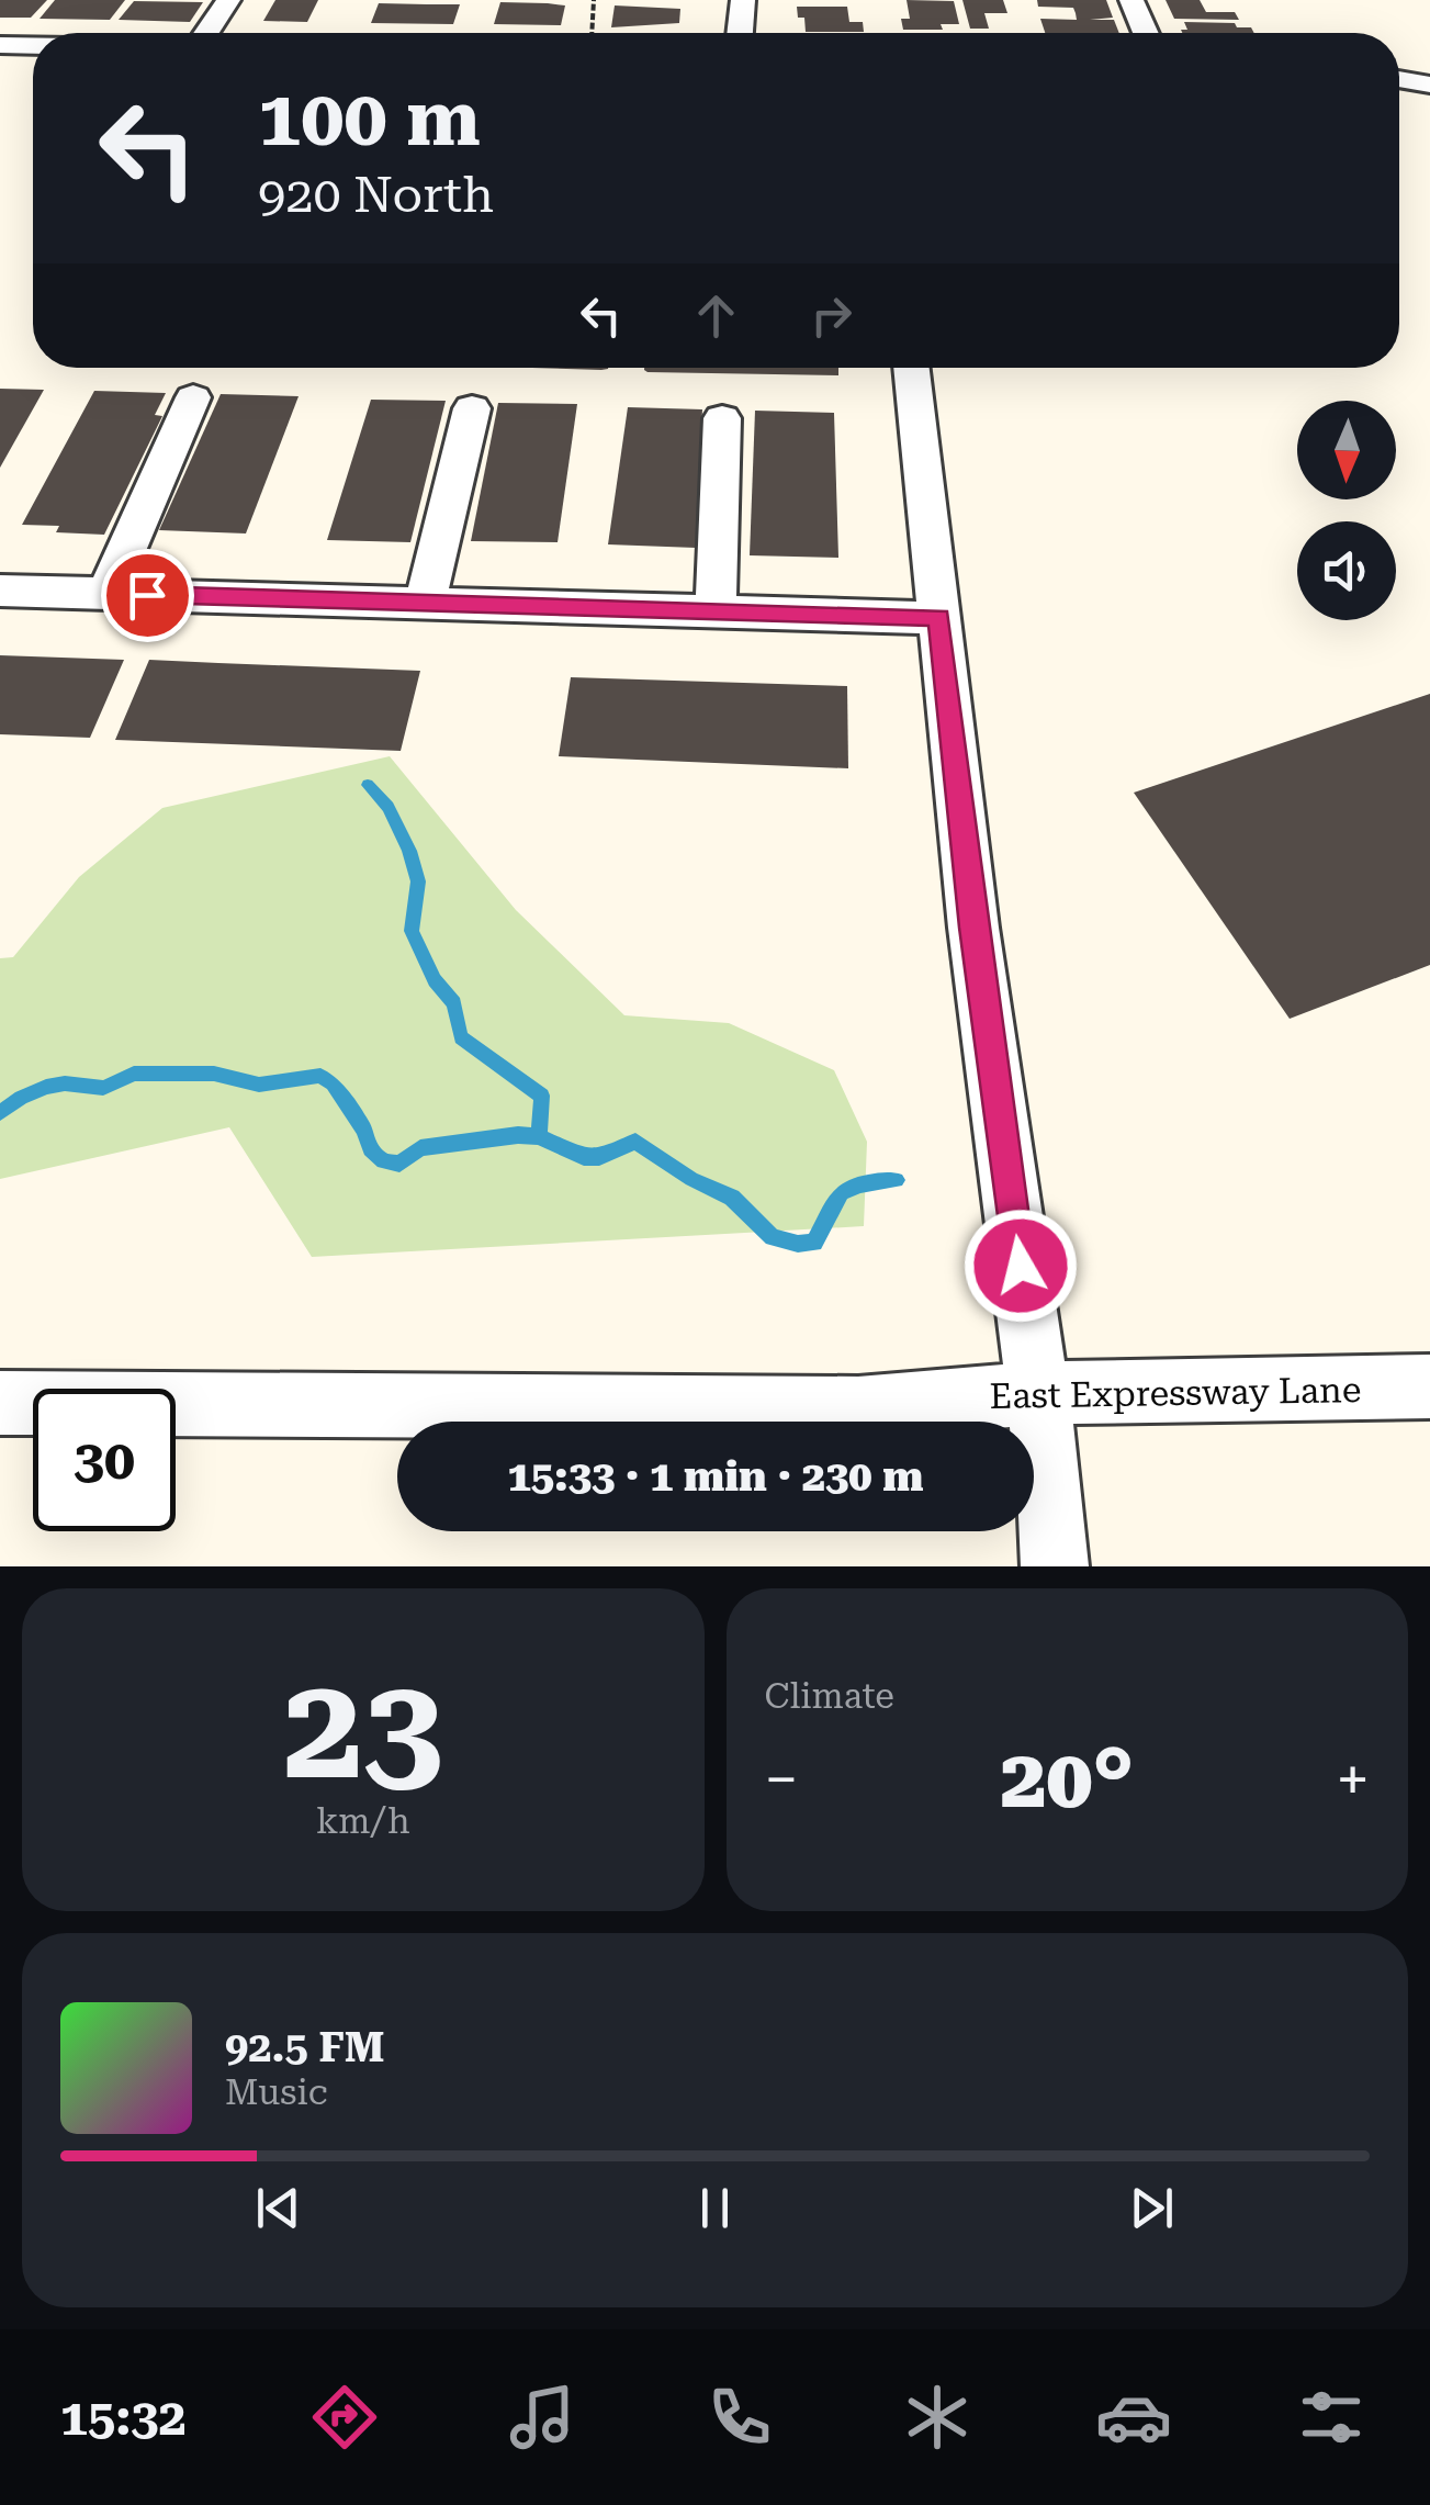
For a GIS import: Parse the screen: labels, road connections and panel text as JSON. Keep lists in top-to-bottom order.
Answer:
{
  "streets": {
    "street": ["East Expressway Lane"]
  },
  "north": "bottom",
  "page": {
    "turn": ["100 m", "920 North"],
    "limit": "30",
    "trip": "15:33 · 1 min · 230 m",
    "tile": [
      ["23", "km/h"],
      "Climate"
    ],
    "heat": ["−", "20°", "+"],
    "song": ["92.5 FM", "Music"],
    "tabs": "15:32"
  }
}
